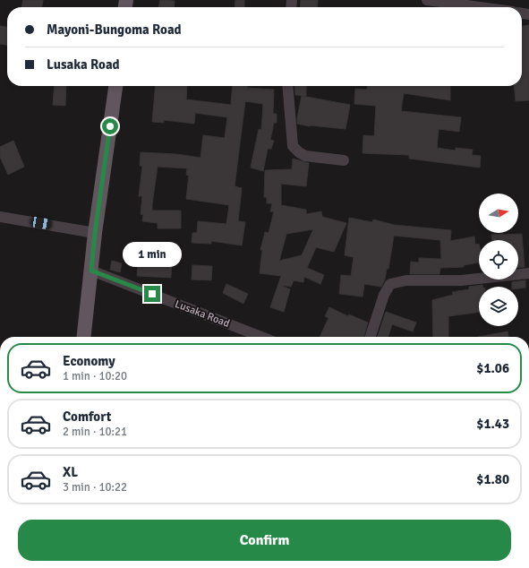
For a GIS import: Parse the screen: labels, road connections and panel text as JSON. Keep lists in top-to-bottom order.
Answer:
{
  "streets": {
    "street": ["Lusaka Road"]
  },
  "north": "right",
  "page": {
    "banner": ["Mayoni-Bungoma Road", "Lusaka Road"],
    "bubble": "1 min",
    "list": [
      {
        "name": "Economy",
        "note": "1 min · 10:20",
        "value": "$1.06"
      },
      {
        "name": "Comfort",
        "note": "2 min · 10:21",
        "value": "$1.43"
      },
      {
        "name": "XL",
        "note": "3 min · 10:22",
        "value": "$1.80"
      }
    ],
    "buttons": "Confirm"
  }
}
